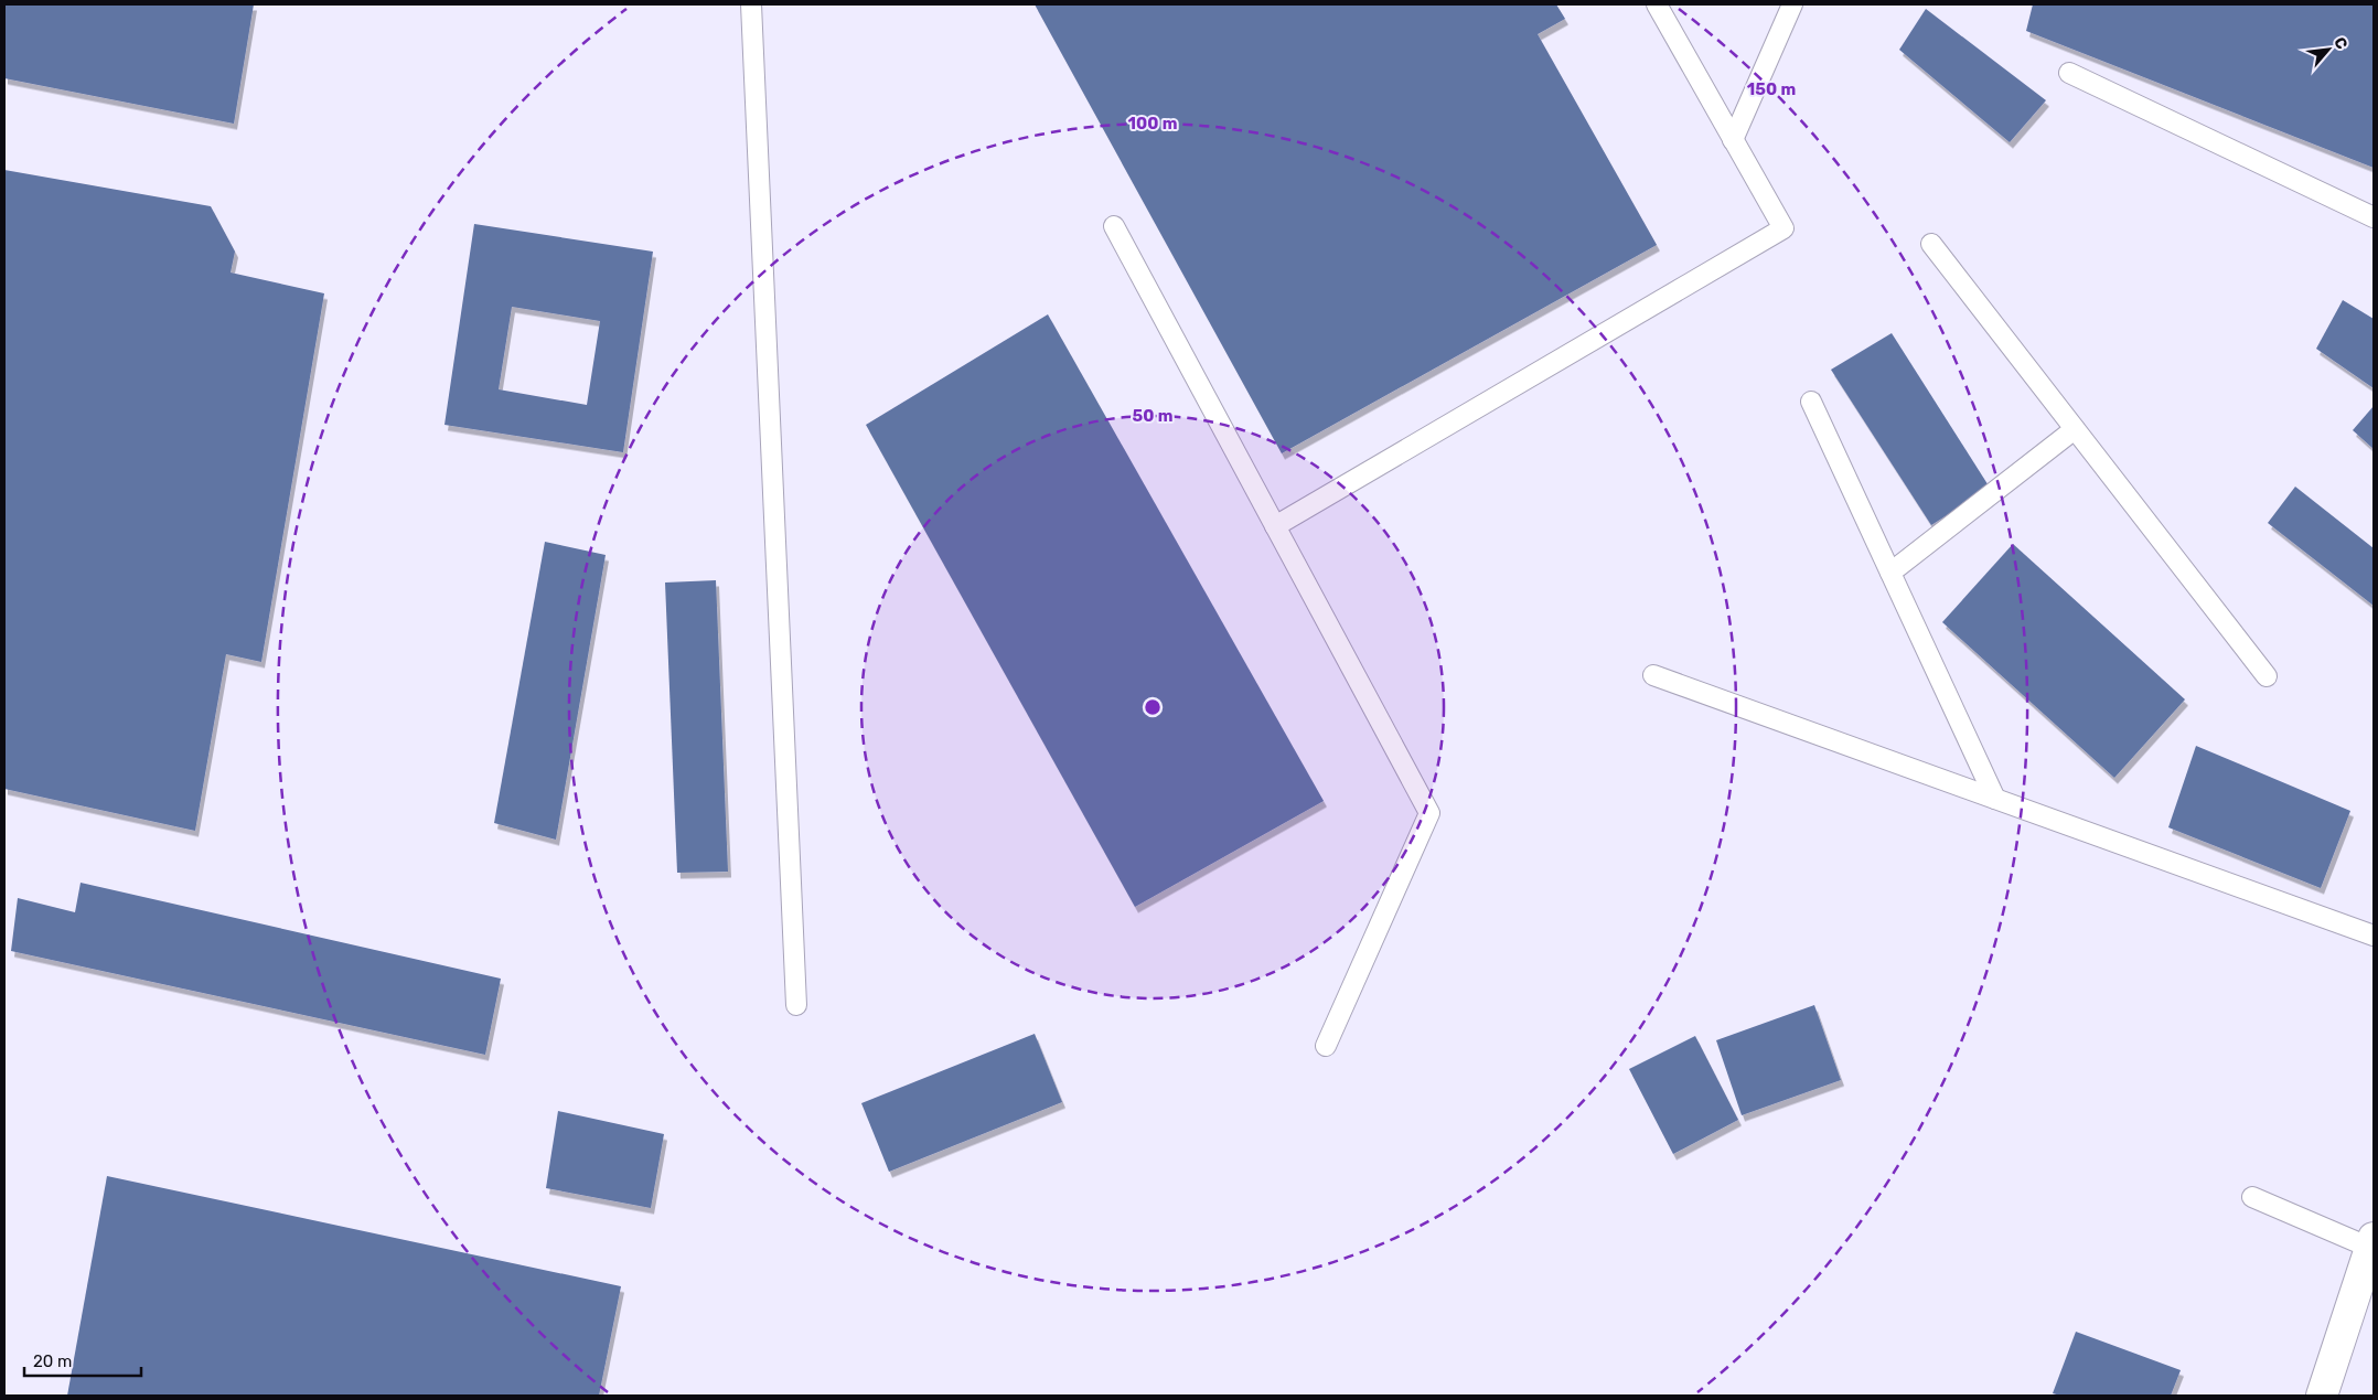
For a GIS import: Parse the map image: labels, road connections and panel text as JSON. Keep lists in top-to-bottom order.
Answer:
{
  "scale_bar": "20 m",
  "north": "top right",
  "rings": ["150 m", "100 m", "50 m"]
}
